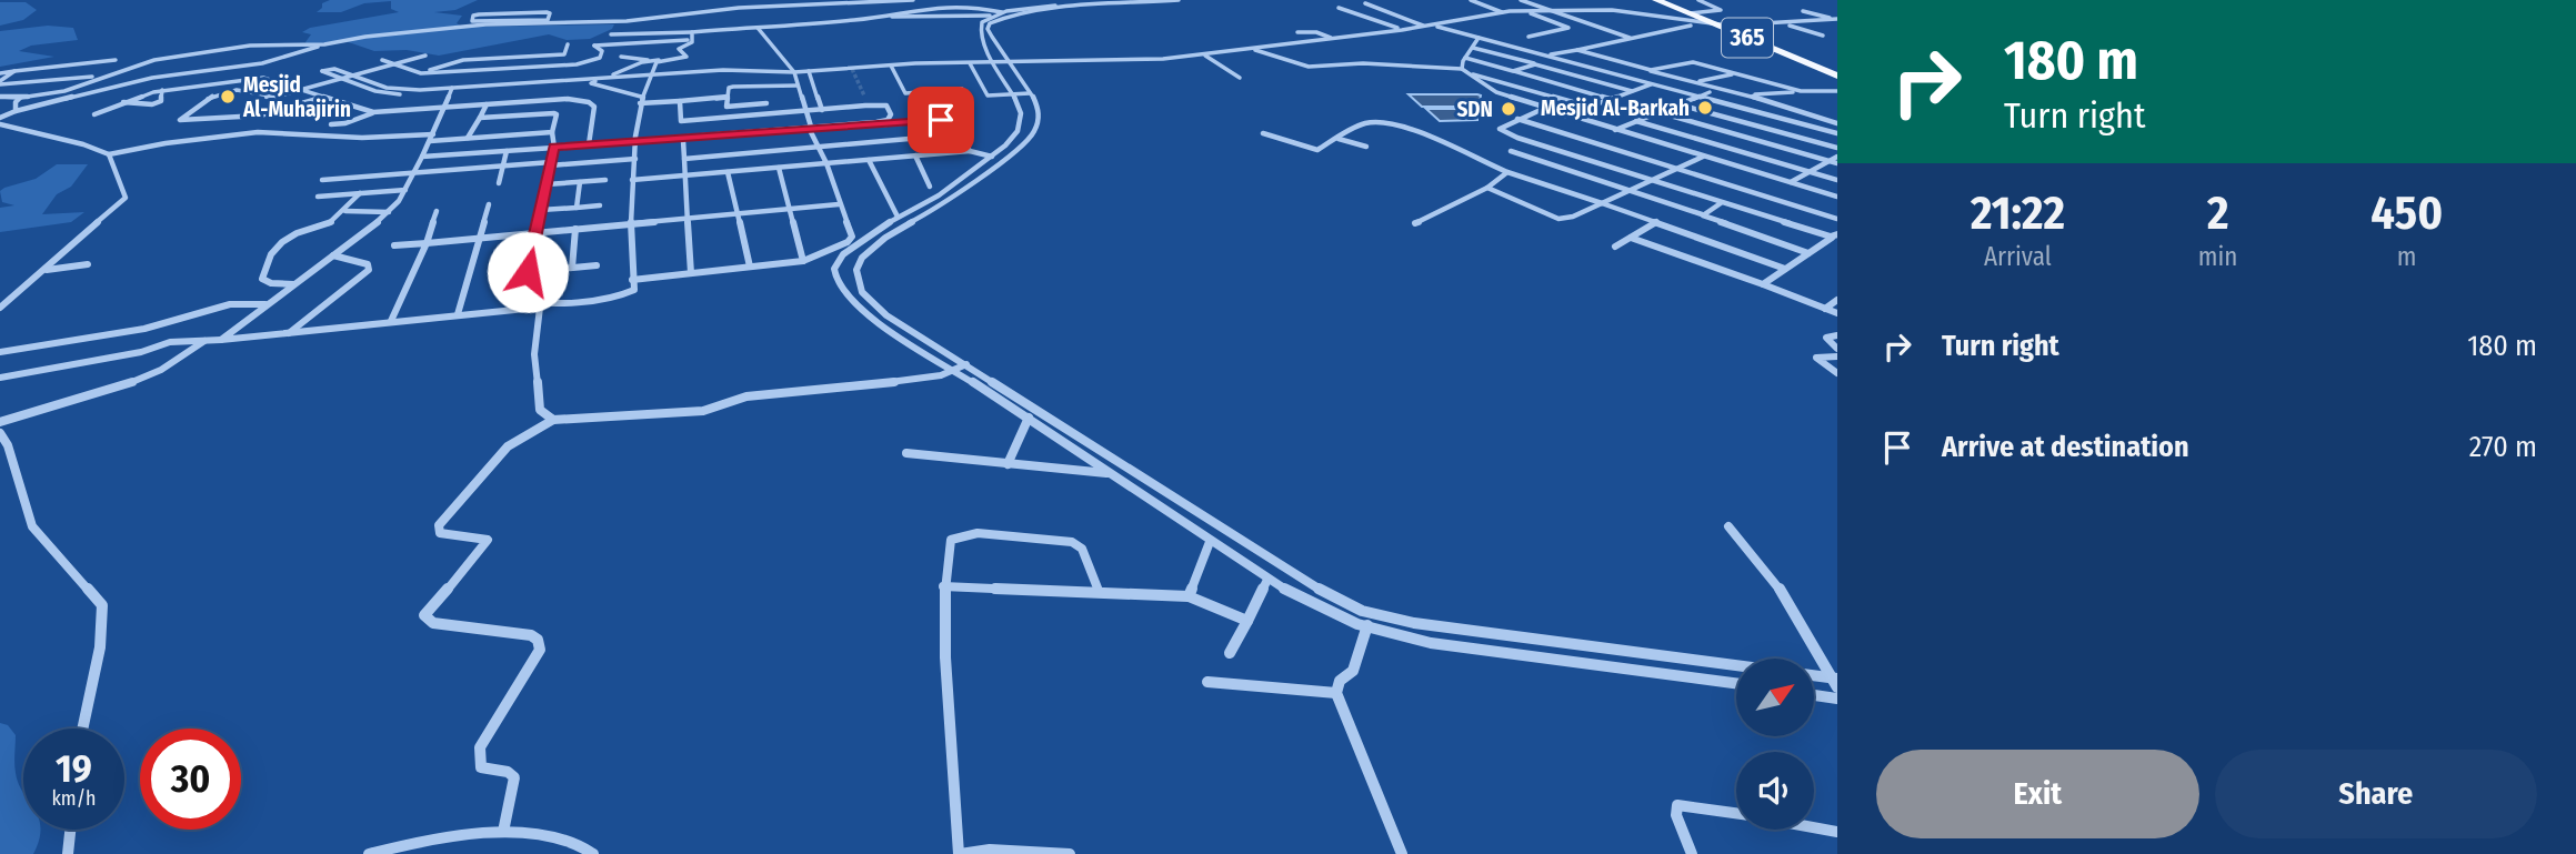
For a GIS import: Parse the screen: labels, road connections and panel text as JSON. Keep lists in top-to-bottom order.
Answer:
{
  "streets": {
    "main road": ["365"]
  },
  "places": ["Mesjid Al-Muhajirin", "Mesjid Al-Barkah", "SDN"],
  "north": "top right",
  "page": {
    "turn": ["180 m", "Turn right"],
    "eta": [
      "21:22",
      "Arrival",
      "2",
      "min",
      "450",
      "m"
    ],
    "list": [
      {
        "name": "Turn right",
        "value": "180 m"
      },
      {
        "name": "Arrive at destination",
        "value": "270 m"
      }
    ],
    "speed": "19 km/h",
    "limit": "30",
    "buttons": ["Exit", "Share"]
  }
}
